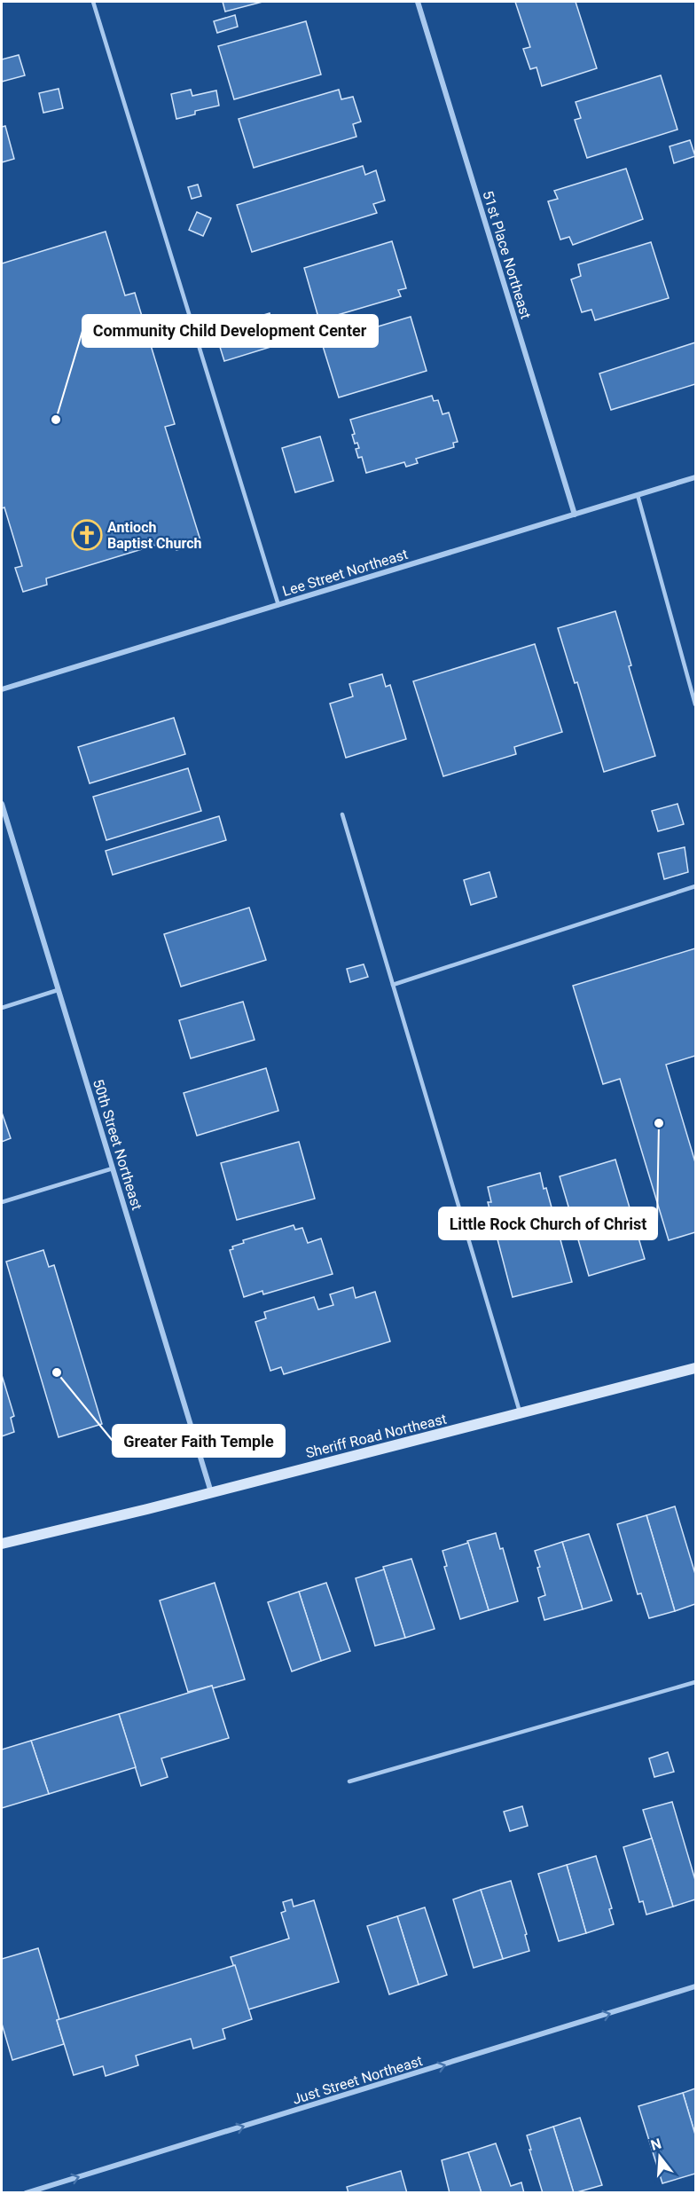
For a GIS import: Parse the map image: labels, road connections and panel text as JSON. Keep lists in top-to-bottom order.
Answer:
{
  "streets": {
    "main road": ["Sheriff Road Northeast"],
    "street": [
      "51st Place Northeast",
      "Lee Street Northeast",
      "50th Street Northeast",
      "Just Street Northeast"
    ]
  },
  "crossings": [
    ["51st Place Northeast", "Lee Street Northeast"],
    ["50th Street Northeast", "Sheriff Road Northeast"]
  ],
  "one_way": ["Just Street Northeast"],
  "places": {
    "other": ["Community Child Development Center", "Little Rock Church of Christ", "Greater Faith Temple"],
    "church": ["Antioch Baptist Church"]
  },
  "north": "top"
}
